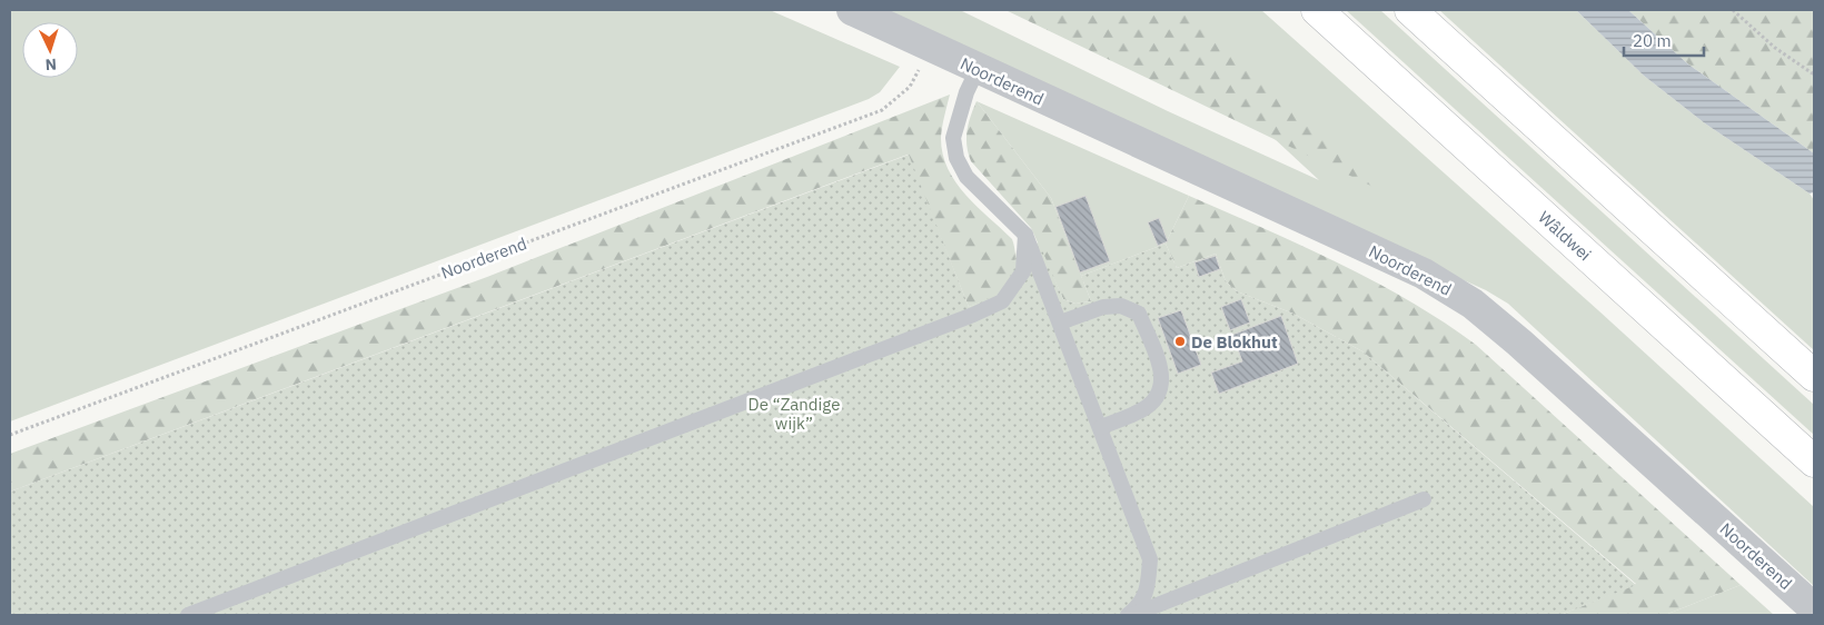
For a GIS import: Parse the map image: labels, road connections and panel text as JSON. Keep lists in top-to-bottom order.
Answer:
{
  "streets": {
    "highway": ["Wâldwei"],
    "street": ["Noorderend"]
  },
  "parks": ["De “Zandige wijk”"],
  "places": ["De Blokhut"],
  "scale_bar": "20 m",
  "north": "bottom"
}
